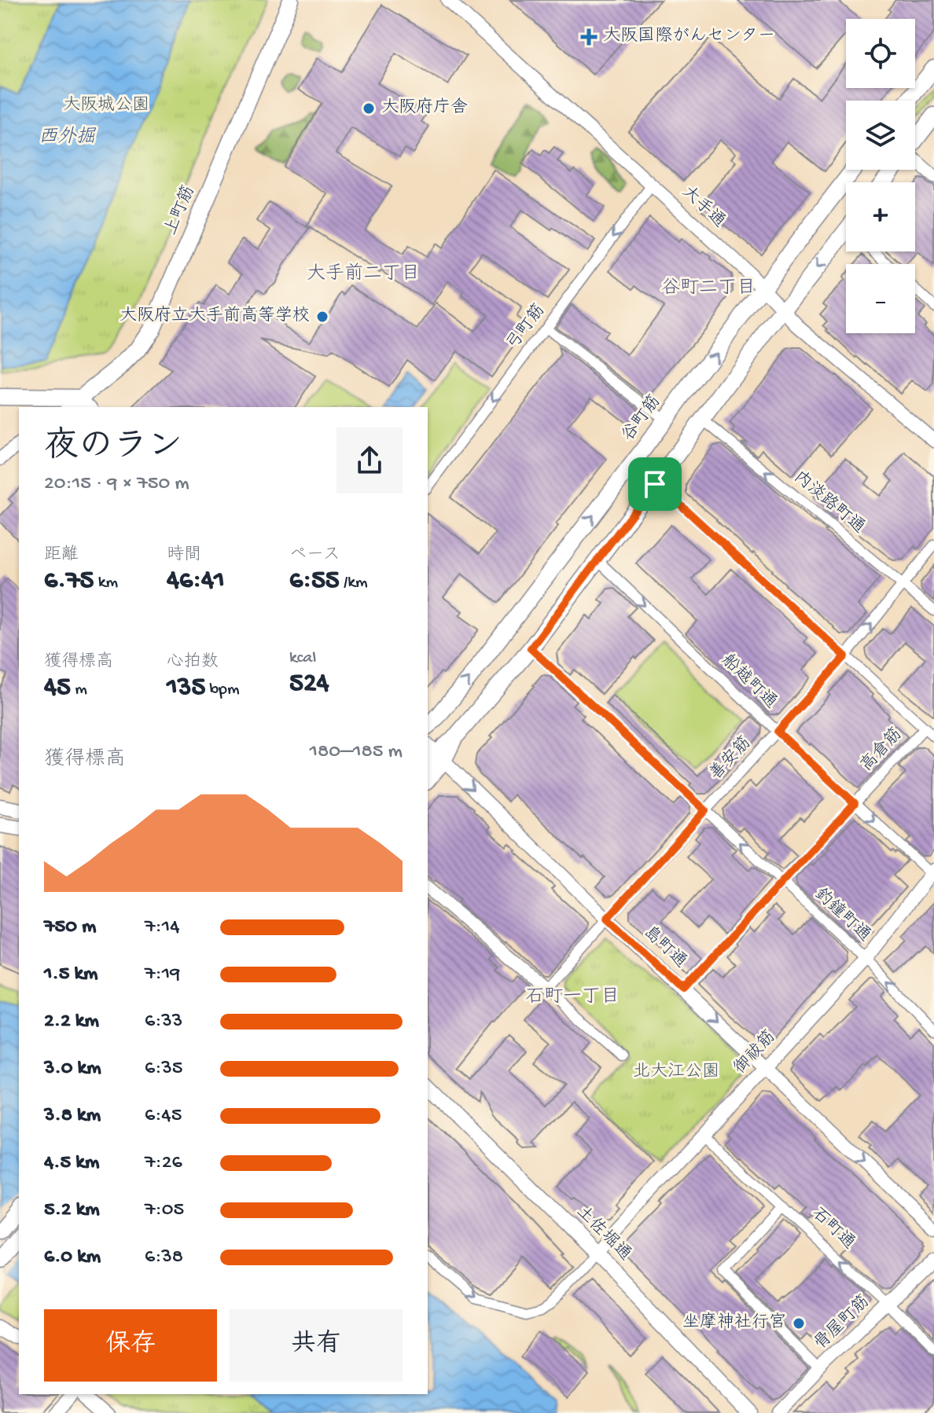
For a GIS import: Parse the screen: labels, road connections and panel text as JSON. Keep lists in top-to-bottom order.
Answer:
{
  "streets": {
    "main road": ["上町筋", "谷町筋", "土佐堀通"],
    "street": [
      "大手通",
      "弓町筋",
      "内淡路町通",
      "船越町通",
      "高倉筋",
      "善安筋",
      "釣鐘町通",
      "島町通",
      "御祓筋",
      "石町通",
      "骨屋町筋"
    ]
  },
  "crossings": [
    ["大手通", "弓町筋"],
    ["大手通", "谷町筋"],
    ["内淡路町通", "善安筋"],
    ["船越町通", "高倉筋"],
    ["船越町通", "善安筋"],
    ["船越町通", "御祓筋"],
    ["高倉筋", "釣鐘町通"],
    ["高倉筋", "島町通"],
    ["善安筋", "釣鐘町通"],
    ["善安筋", "島町通"],
    ["釣鐘町通", "御祓筋"],
    ["島町通", "御祓筋"],
    ["御祓筋", "石町通"],
    ["御祓筋", "土佐堀通"],
    ["石町通", "骨屋町筋"]
  ],
  "one_way": [
    "弓町筋",
    "船越町通",
    "釣鐘町通",
    "島町通",
    "石町通"
  ],
  "districts": ["大手前二丁目", "谷町二丁目", "石町一丁目"],
  "water": ["西外掘"],
  "parks": ["大阪城公園", "北大江公園"],
  "places": {
    "health": ["大阪国際がんセンター"],
    "other": ["大阪府庁舎", "大阪府立大手前高等学校", "坐摩神社行宮"]
  },
  "page": {
    "map_buttons": ["+", "−"],
    "heading": ["夜のラン", "20:15 · 9 × 750 m"],
    "stats": [
      ["距離", "6.75 km"],
      ["時間", "46:41"],
      ["ペース", "6:55 /km"],
      ["獲得標高", "45 m"],
      ["心拍数", "135 bpm"],
      ["kcal", "524"]
    ],
    "chart": ["獲得標高", "180–185 m"],
    "list": [
      {
        "name": "750 m",
        "note": "7:14"
      },
      {
        "name": "1.5 km",
        "note": "7:19"
      },
      {
        "name": "2.2 km",
        "note": "6:33"
      },
      {
        "name": "3.0 km",
        "note": "6:35"
      },
      {
        "name": "3.8 km",
        "note": "6:45"
      },
      {
        "name": "4.5 km",
        "note": "7:26"
      },
      {
        "name": "5.2 km",
        "note": "7:05"
      },
      {
        "name": "6.0 km",
        "note": "6:38"
      }
    ],
    "buttons": ["保存", "共有"]
  }
}
